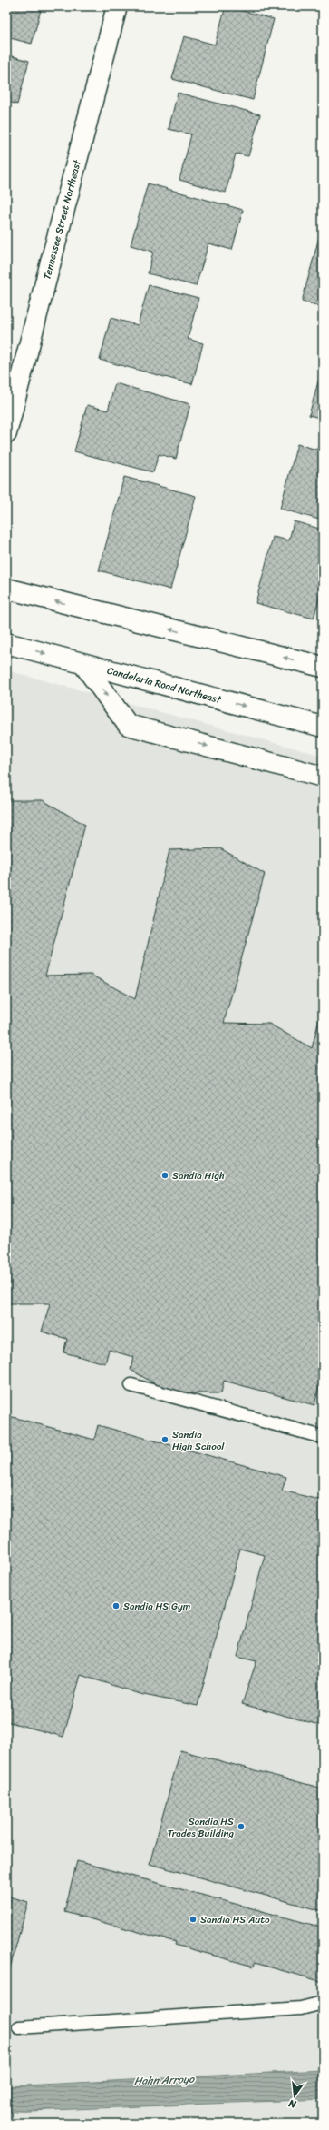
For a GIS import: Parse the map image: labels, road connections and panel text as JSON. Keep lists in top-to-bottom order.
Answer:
{
  "streets": {
    "street": ["Tennessee Street Northeast", "Candelaria Road Northeast"]
  },
  "water": ["Hahn Arroyo"],
  "places": [
    "Sandia High",
    "Sandia High School",
    "Sandia HS Gym",
    "Sandia HS Trades Building",
    "Sandia HS Auto"
  ],
  "north": "bottom"
}
